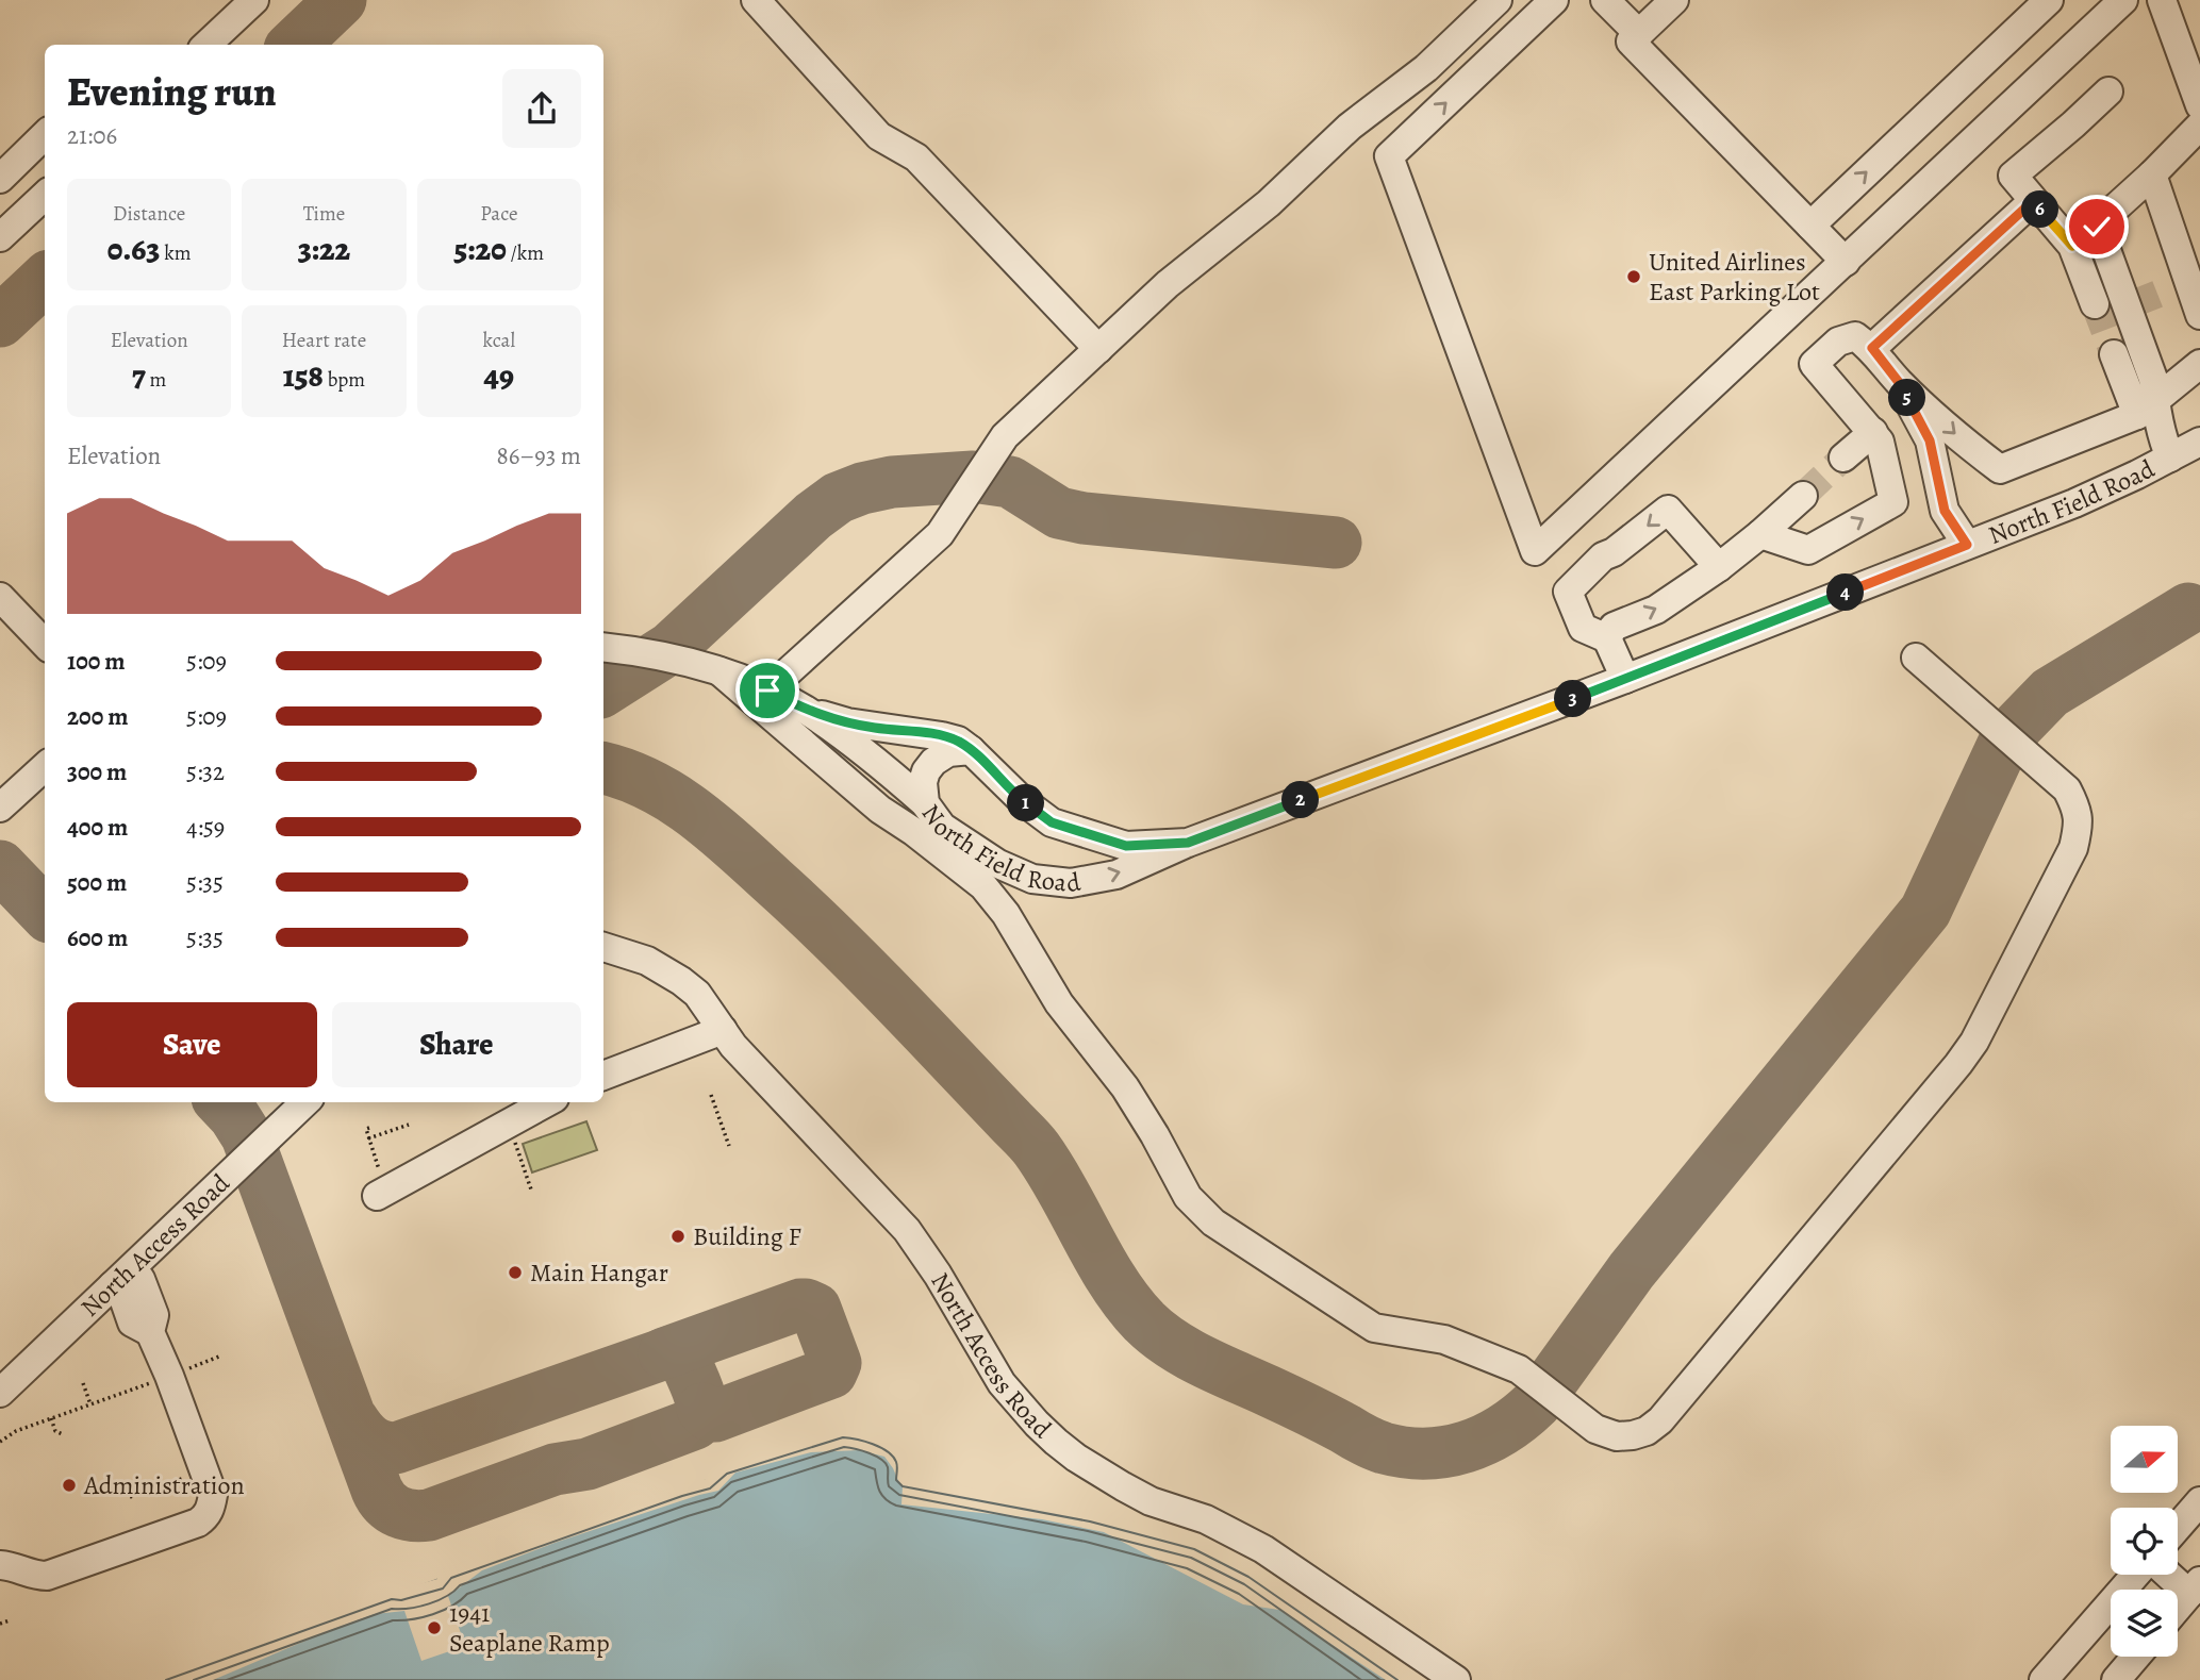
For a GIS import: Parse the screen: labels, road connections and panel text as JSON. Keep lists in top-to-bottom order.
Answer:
{
  "streets": {
    "street": ["North Field Road", "North Access Road"]
  },
  "places": [
    "United Airlines East Parking Lot",
    "Building F",
    "Main Hangar",
    "Administration",
    "1941 Seaplane Ramp"
  ],
  "north": "right",
  "page": {
    "heading": ["Evening run", "21:06"],
    "stats": [
      ["Distance", "0.63 km"],
      ["Time", "3:22"],
      ["Pace", "5:20 /km"],
      ["Elevation", "7 m"],
      ["Heart rate", "158 bpm"],
      ["kcal", "49"]
    ],
    "pins": [
      "6",
      "5",
      "4",
      "3",
      "2",
      "1"
    ],
    "chart": ["Elevation", "86–93 m"],
    "list": [
      {
        "name": "100 m",
        "note": "5:09"
      },
      {
        "name": "200 m",
        "note": "5:09"
      },
      {
        "name": "300 m",
        "note": "5:32"
      },
      {
        "name": "400 m",
        "note": "4:59"
      },
      {
        "name": "500 m",
        "note": "5:35"
      },
      {
        "name": "600 m",
        "note": "5:35"
      }
    ],
    "buttons": ["Save", "Share"]
  }
}
